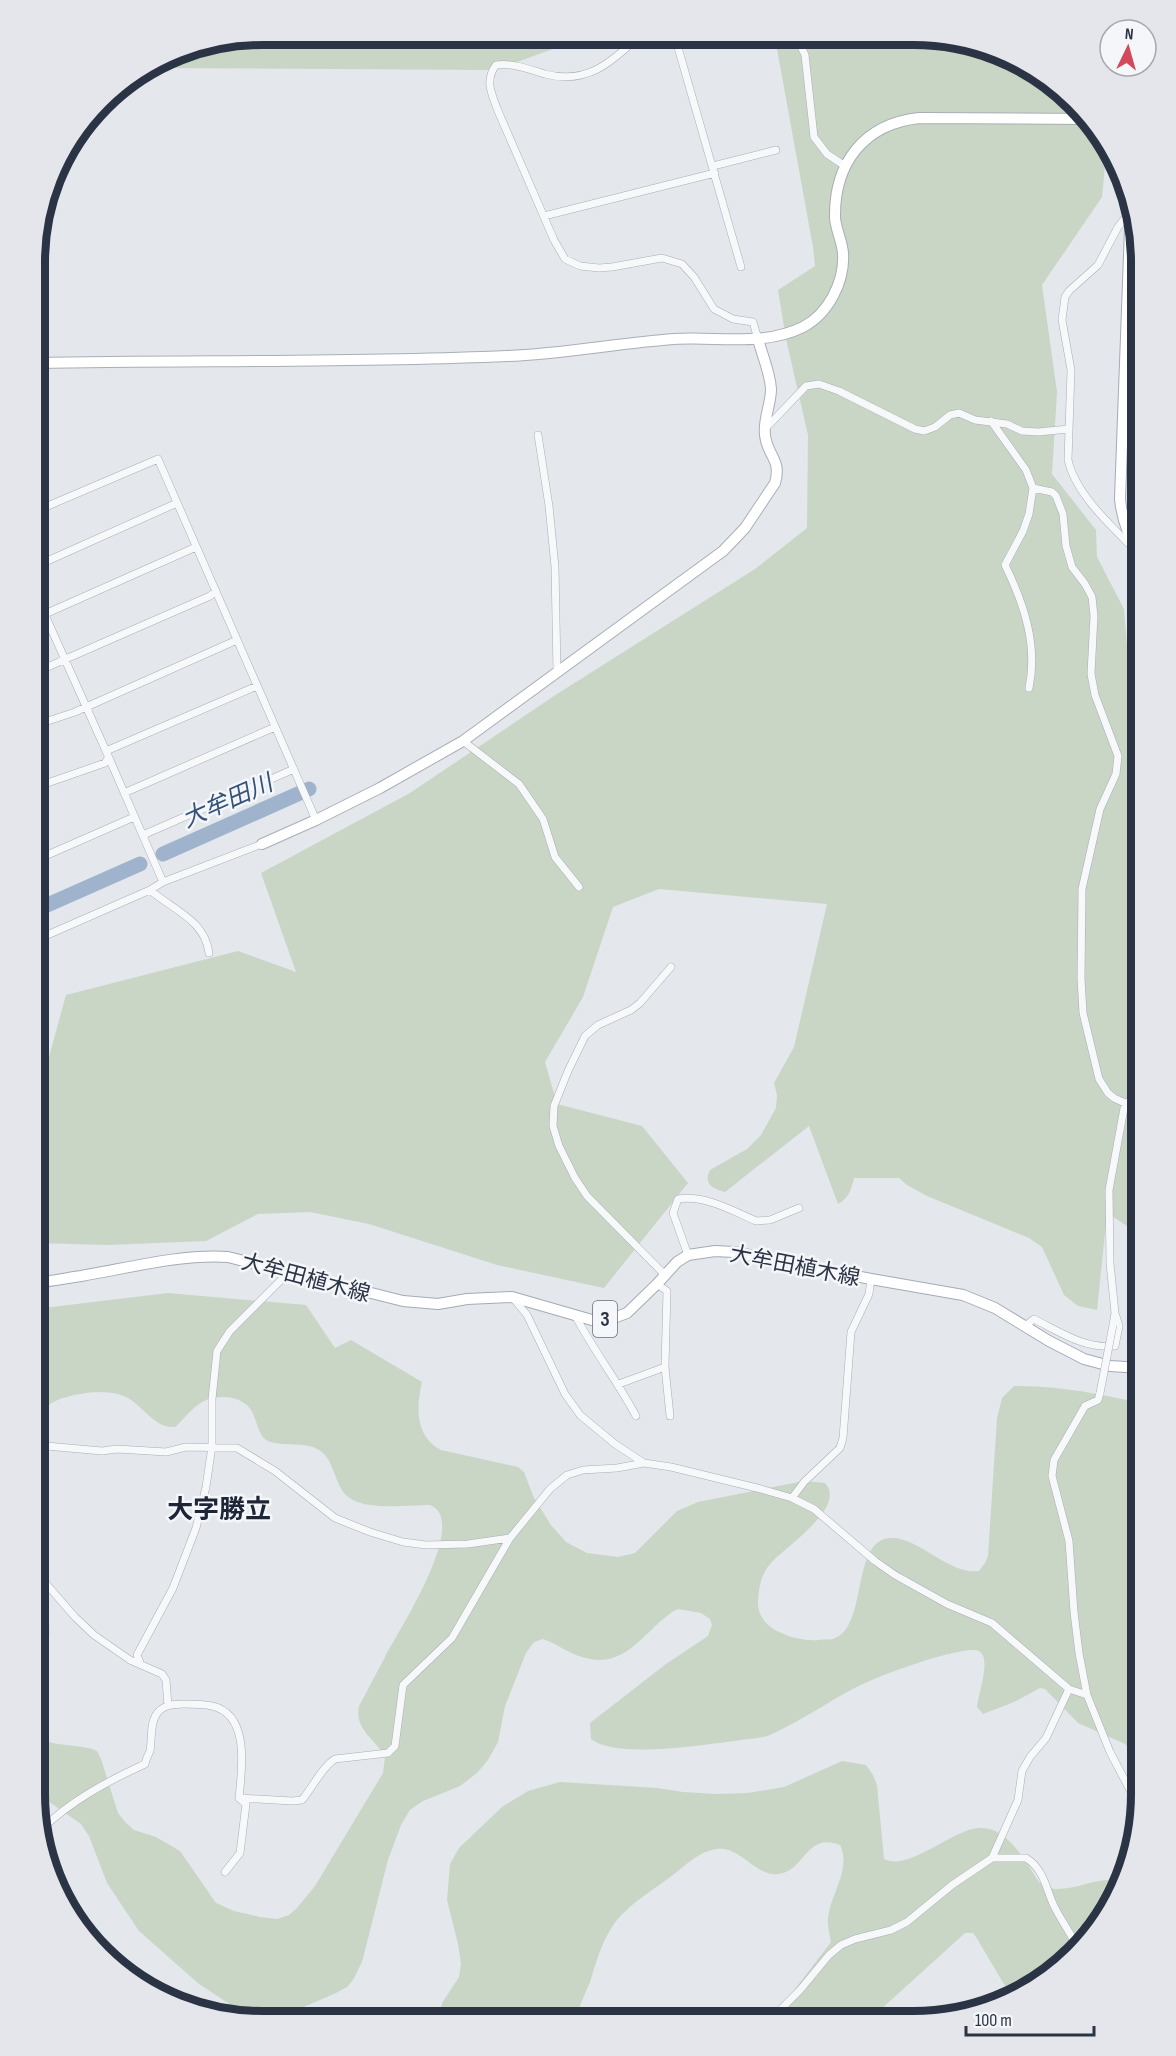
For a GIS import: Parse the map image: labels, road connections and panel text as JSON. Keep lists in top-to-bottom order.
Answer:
{
  "streets": {
    "street": ["大牟田植木線", "3"]
  },
  "districts": ["大字勝立"],
  "water": ["大牟田川"],
  "scale_bar": "100 m",
  "north": "top"
}
